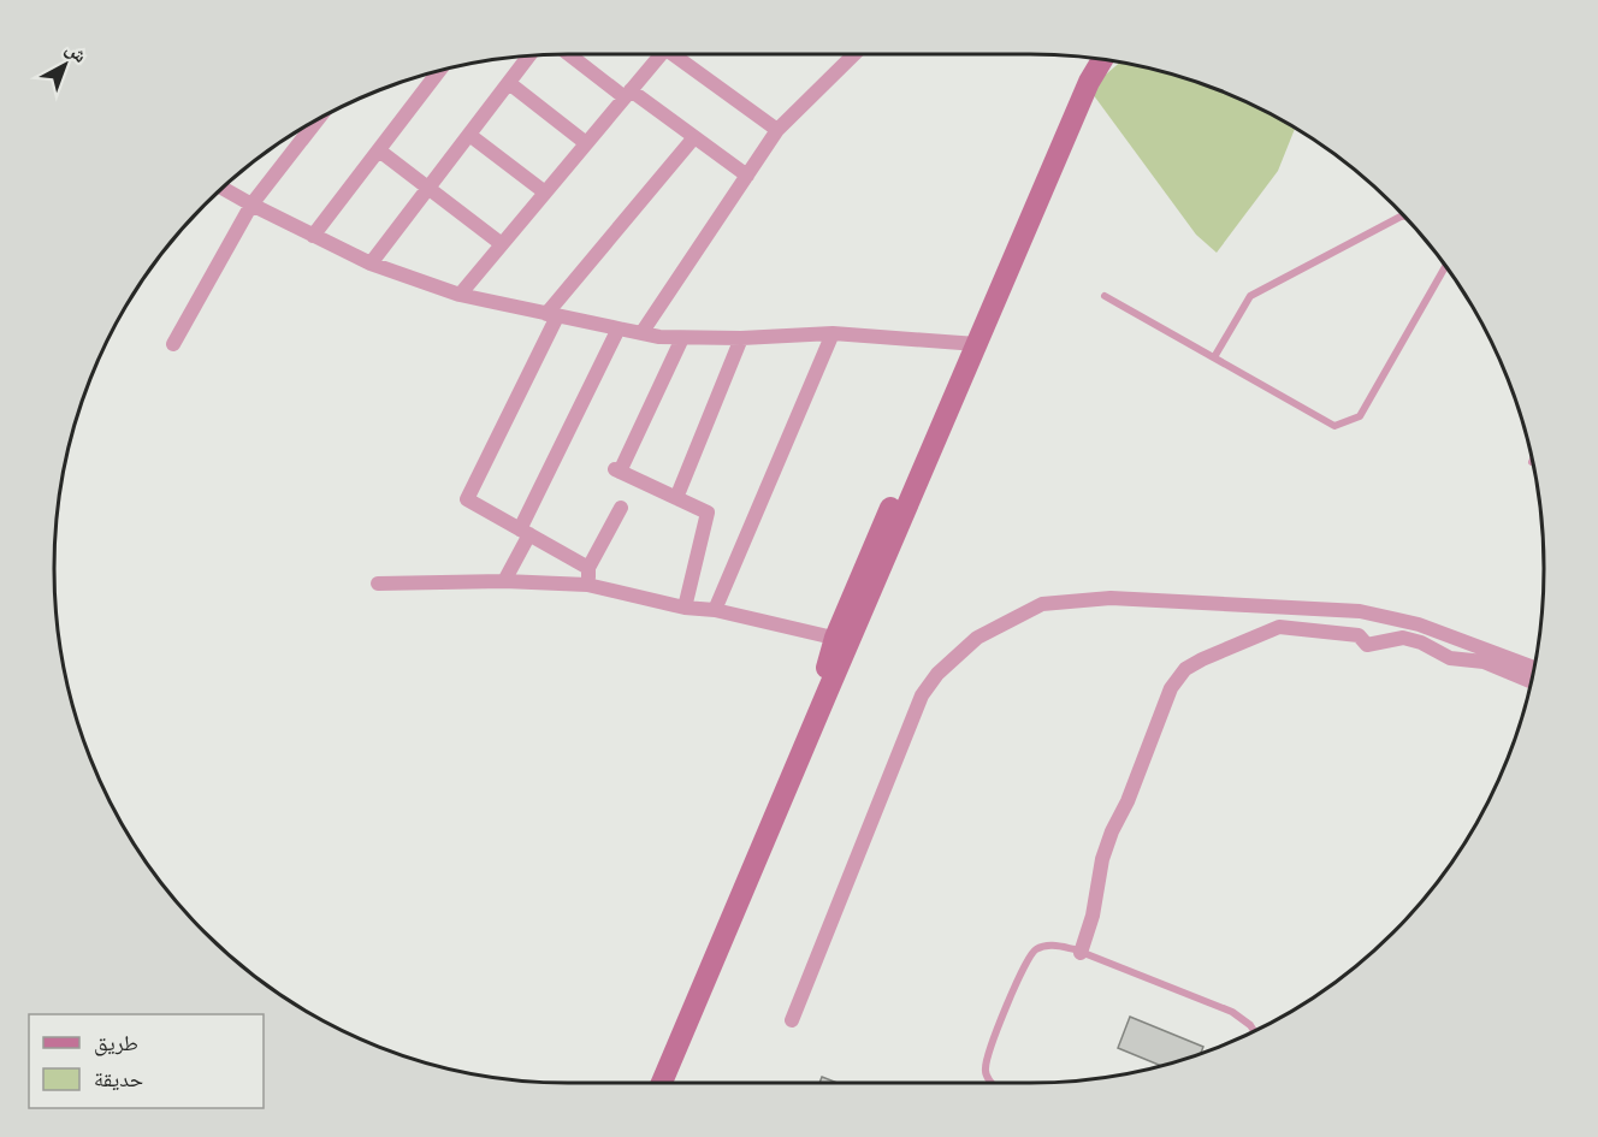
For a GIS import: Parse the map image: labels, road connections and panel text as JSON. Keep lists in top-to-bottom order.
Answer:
{
  "legend": ["طريق", "حديقة"],
  "north": "top right"
}
